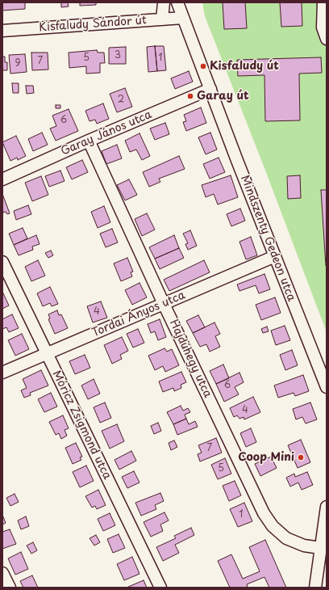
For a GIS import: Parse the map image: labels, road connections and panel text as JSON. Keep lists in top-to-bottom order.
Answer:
{
  "streets": {
    "street": [
      "Kisfaludy Sándor út",
      "Garay János utca",
      "Mindszenty Gedeon utca",
      "Tordai Ányos utca",
      "Hajdúhegy utca",
      "Móricz Zsigmond utca"
    ]
  },
  "crossings": [
    ["Kisfaludy Sándor út", "Mindszenty Gedeon utca"],
    ["Garay János utca", "Mindszenty Gedeon utca"],
    ["Garay János utca", "Hajdúhegy utca"],
    ["Mindszenty Gedeon utca", "Tordai Ányos utca"],
    ["Tordai Ányos utca", "Hajdúhegy utca"],
    ["Tordai Ányos utca", "Móricz Zsigmond utca"]
  ],
  "places": ["Kisfaludy út", "Garay út", "Coop Mini"],
  "house_numbers": [
    "3",
    "5",
    "1",
    "7",
    "9",
    "2",
    "6",
    "4",
    "6",
    "4",
    "7",
    "5",
    "1"
  ]
}
